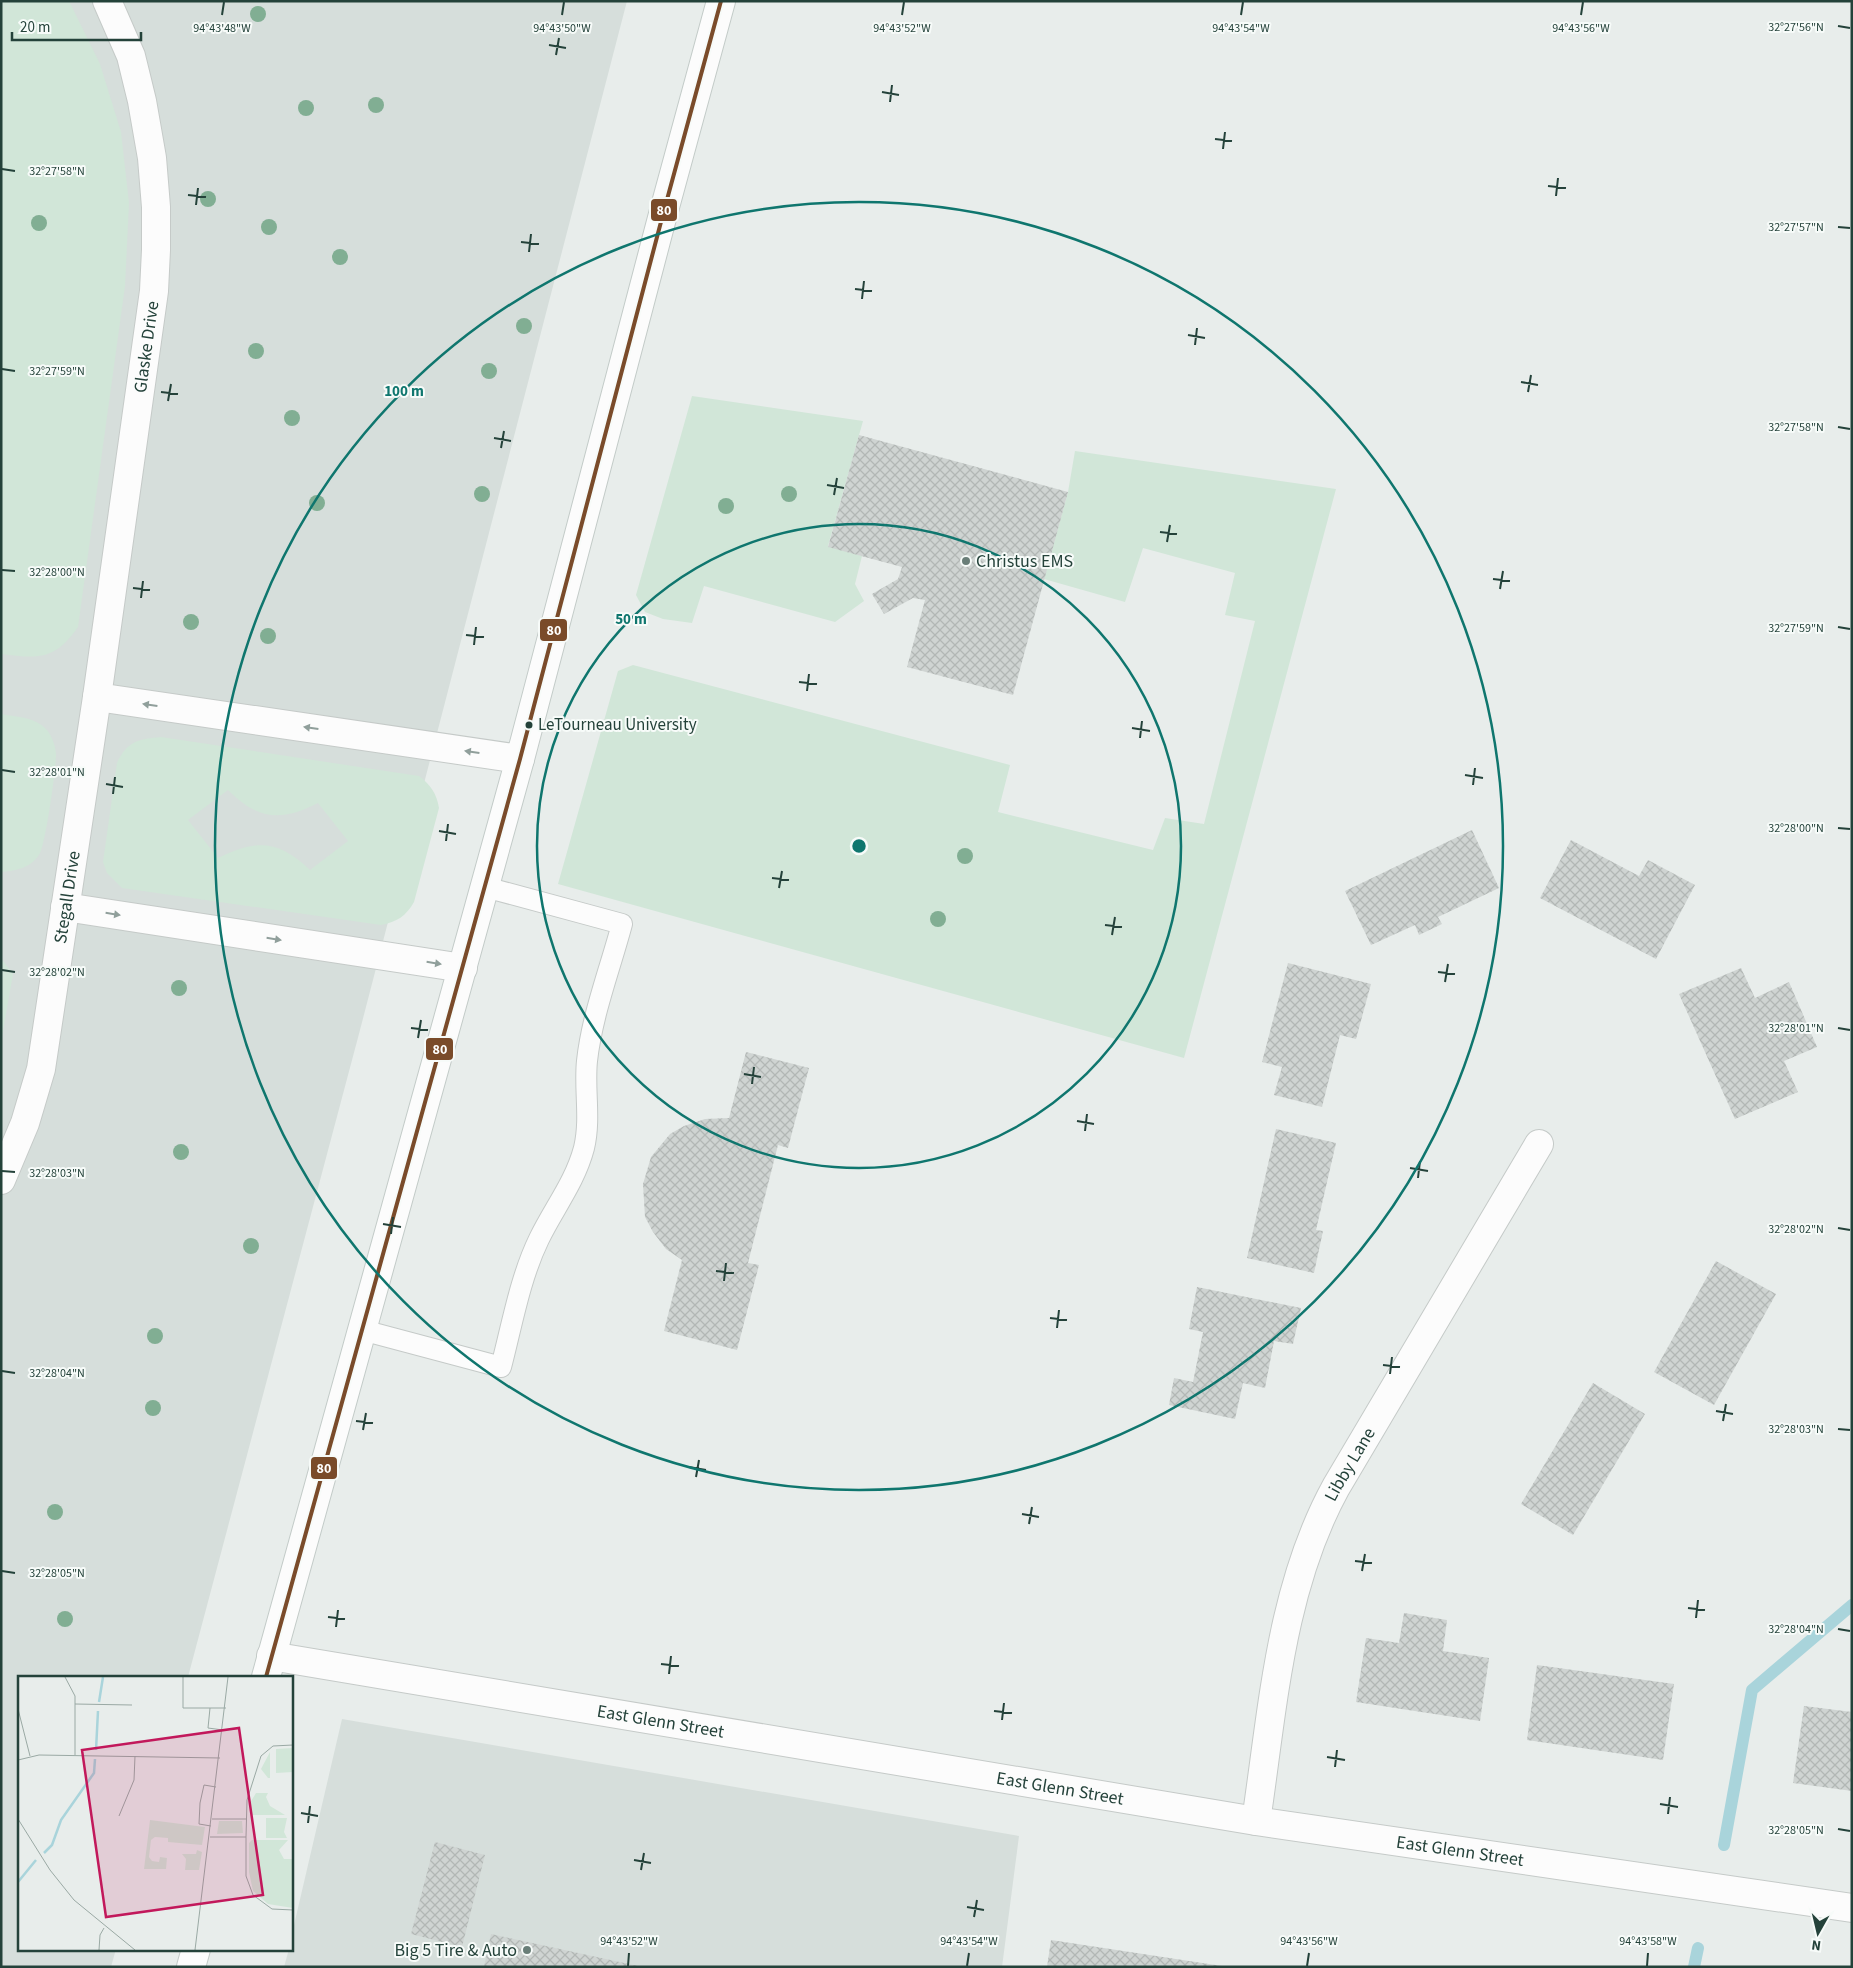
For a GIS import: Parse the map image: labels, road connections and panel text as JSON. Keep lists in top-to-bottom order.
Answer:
{
  "streets": {
    "street": [
      "Glaske Drive",
      "Stegall Drive",
      "Libby Lane",
      "East Glenn Street"
    ]
  },
  "crossings": [
    ["Glaske Drive", "Stegall Drive"],
    ["Libby Lane", "East Glenn Street"]
  ],
  "places": ["Christus EMS", "LeTourneau University", "Big 5 Tire & Auto"],
  "lines": ["transit line 80"],
  "scale_bar": "20 m",
  "north": "bottom",
  "coordinates": [
    "32°27'56\"N",
    "94°43'48\"W",
    "94°43'50\"W",
    "94°43'52\"W",
    "94°43'54\"W",
    "94°43'56\"W",
    "32°27'58\"N",
    "32°27'57\"N",
    "32°27'59\"N",
    "32°28'00\"N",
    "32°28'01\"N",
    "32°28'02\"N",
    "32°28'03\"N",
    "32°28'04\"N",
    "32°28'05\"N",
    "94°43'58\"W"
  ],
  "rings": ["100 m", "50 m"]
}
